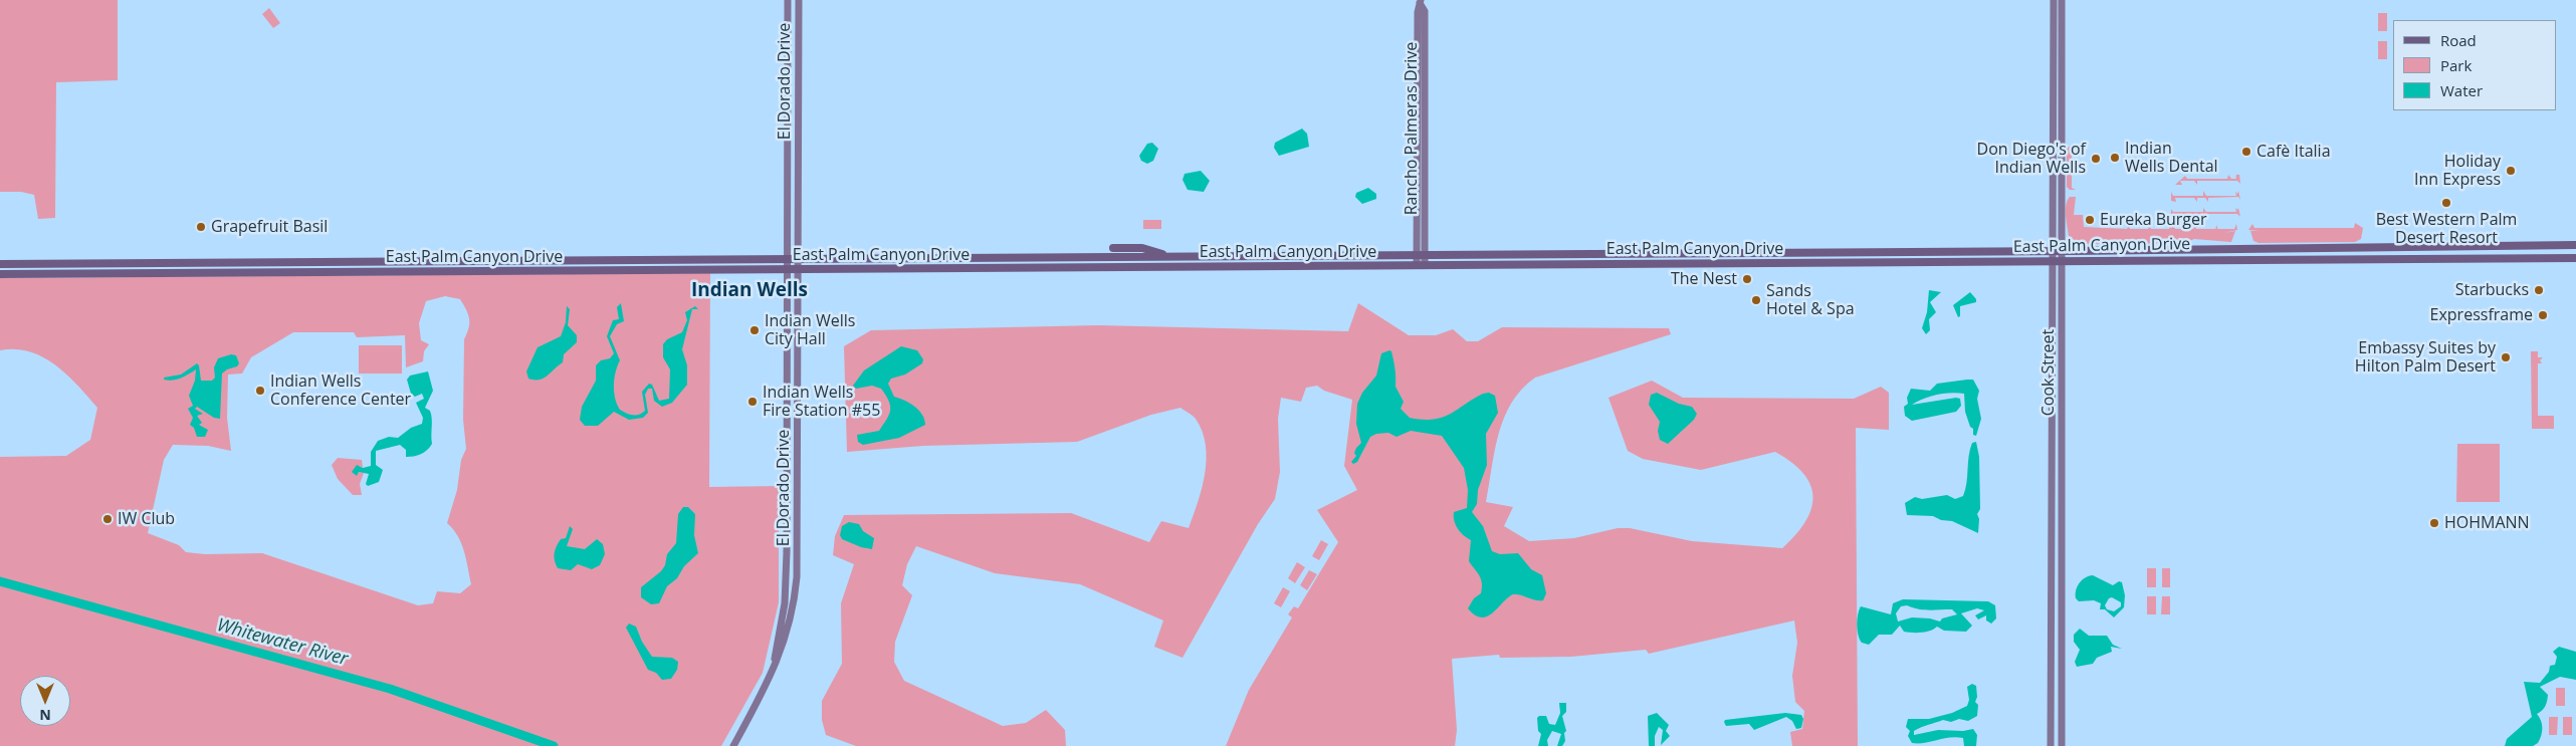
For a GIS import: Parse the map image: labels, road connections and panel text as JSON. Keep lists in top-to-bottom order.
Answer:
{
  "streets": {
    "main road": [
      "El Dorado Drive",
      "Rancho Palmeras Drive",
      "East Palm Canyon Drive",
      "Cook Street"
    ]
  },
  "crossings": [
    ["El Dorado Drive", "East Palm Canyon Drive"],
    ["Rancho Palmeras Drive", "East Palm Canyon Drive"],
    ["East Palm Canyon Drive", "Cook Street"]
  ],
  "districts": ["Indian Wells"],
  "water": ["Whitewater River"],
  "places": [
    "Cafè Italia",
    "Indian Wells Dental",
    "Don Diego's of Indian Wells",
    "Holiday Inn Express",
    "Best Western Palm Desert Resort",
    "Eureka Burger",
    "Grapefruit Basil",
    "The Nest",
    "Starbucks",
    "Sands Hotel & Spa",
    "Expressframe",
    "Indian Wells City Hall",
    "Embassy Suites by Hilton Palm Desert",
    "Indian Wells Conference Center",
    "Indian Wells Fire Station #55",
    "IW Club",
    "HOHMANN"
  ],
  "legend": ["Road", "Park", "Water"],
  "north": "bottom"
}
